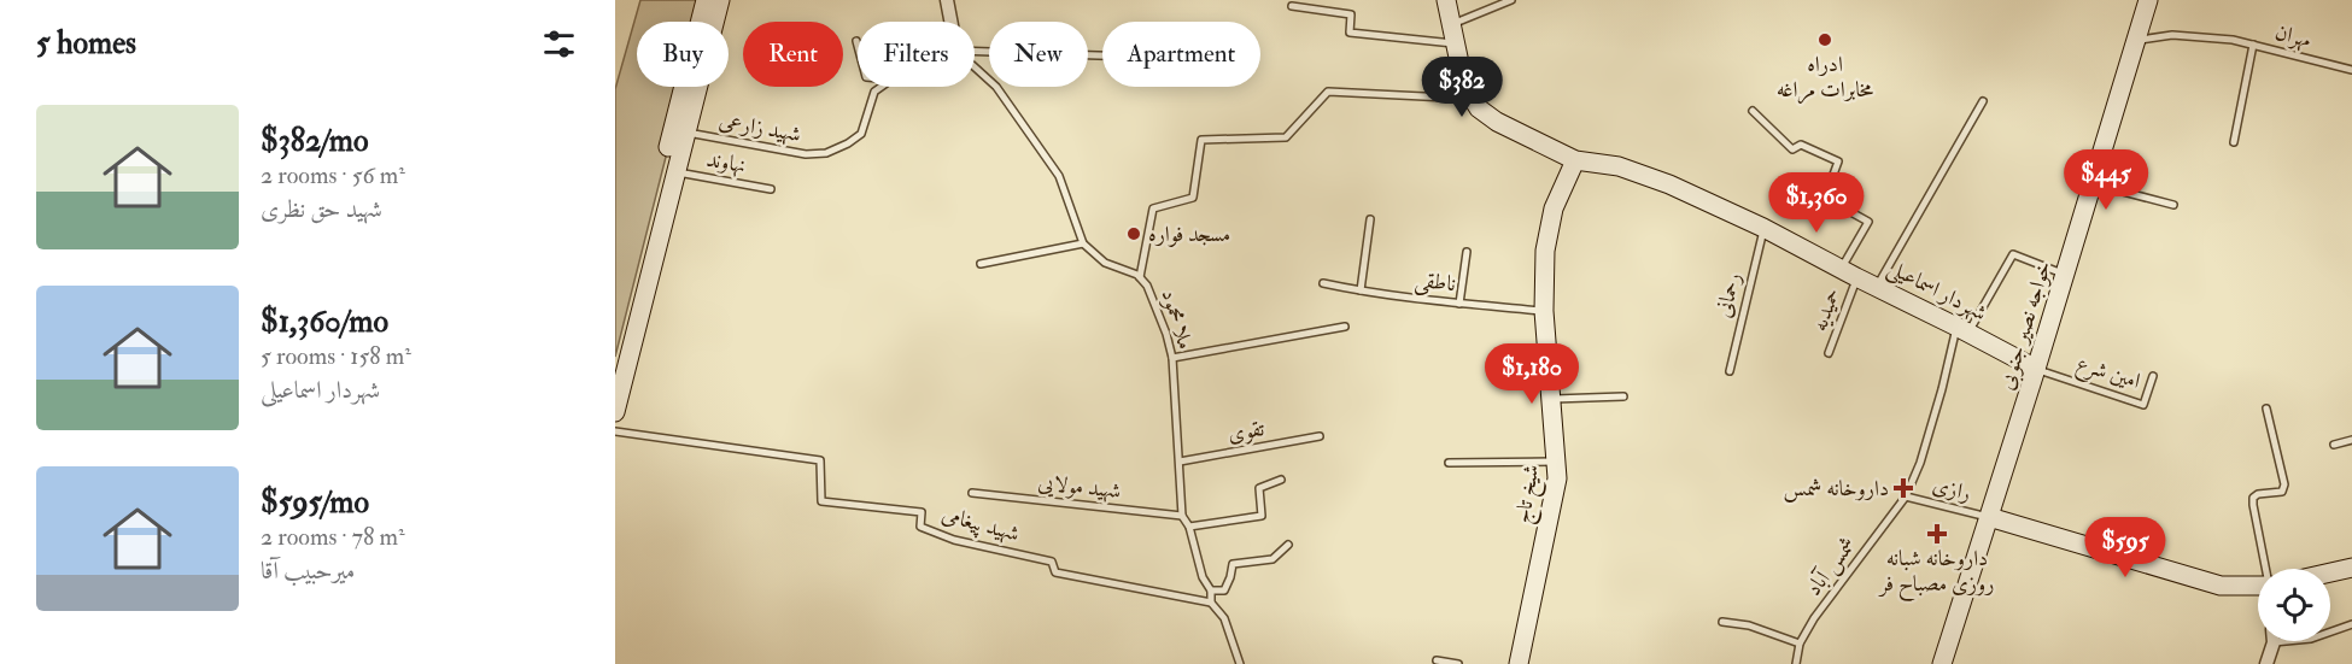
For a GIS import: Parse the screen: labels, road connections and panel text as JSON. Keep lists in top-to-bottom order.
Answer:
{
  "streets": {
    "street": ["شهردار اسماعیلی", "خواجه نصیر جنوبی", "شیخ تاج"],
    "lane": [
      "مهران",
      "شهید زارعی",
      "نهاوند",
      "ناطقی",
      "رحمانی",
      "حمیدیه",
      "ملا محمود",
      "امین شرع",
      "تقوی",
      "شهید مولایی",
      "رازی",
      "شهید پیغامی",
      "شمس آباد"
    ]
  },
  "crossings": [
    ["مهران", "خواجه نصیر جنوبی"],
    ["ناطقی", "شیخ تاج"],
    ["شهردار اسماعیلی", "رحمانی"],
    ["شهردار اسماعیلی", "حمیدیه"],
    ["شهردار اسماعیلی", "خواجه نصیر جنوبی"],
    ["شهردار اسماعیلی", "امین شرع"],
    ["شهردار اسماعیلی", "شیخ تاج"],
    ["شهردار اسماعیلی", "شمس آباد"],
    ["ملا محمود", "تقوی"],
    ["ملا محمود", "شهید مولایی"],
    ["خواجه نصیر جنوبی", "امین شرع"],
    ["خواجه نصیر جنوبی", "رازی"],
    ["خواجه نصیر جنوبی", "شمس آباد"],
    ["رازی", "شمس آباد"]
  ],
  "places": {
    "other": ["ادراه مخابرات مراغه", "مسجد فواره"],
    "health": ["داروخانه شمس", "داروخانه شبانه روزی مصباح فر"]
  },
  "page": {
    "heading": "5 homes",
    "chip": [
      "Buy",
      "Rent",
      "Filters",
      "New",
      "Apartment"
    ],
    "price": [
      "$382",
      "$445",
      "$1,360",
      "$1,180",
      "$595"
    ],
    "list": [
      {
        "name": "$382/mo",
        "note": "2 rooms · 56 m² · شهید حق نظری"
      },
      {
        "name": "$1,360/mo",
        "note": "5 rooms · 158 m² · شهردار اسماعیلی"
      },
      {
        "name": "$595/mo",
        "note": "2 rooms · 78 m² · میرحبیب آقا"
      }
    ]
  }
}
